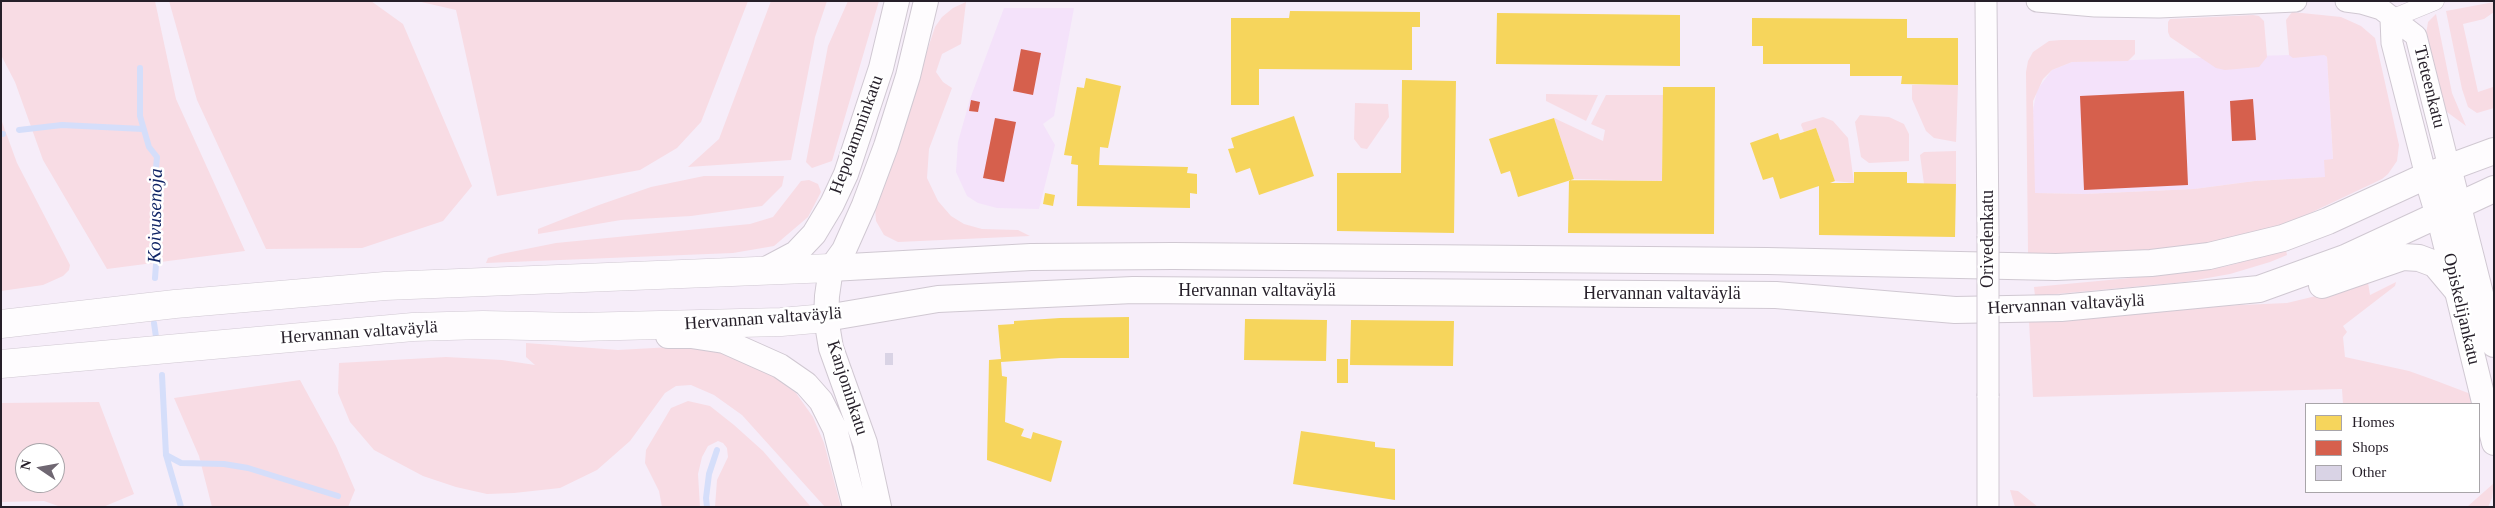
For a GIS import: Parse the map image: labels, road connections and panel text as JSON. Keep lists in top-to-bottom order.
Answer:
{
  "streets": {
    "highway": ["Hervannan valtaväylä"],
    "main road": ["Hepolamminkatu", "Opiskelijankatu", "Kanjoninkatu"],
    "street": ["Tieteenkatu", "Orivedenkatu"]
  },
  "crossings": [
    ["Tieteenkatu", "Hervannan valtaväylä"],
    ["Tieteenkatu", "Opiskelijankatu"],
    ["Hepolamminkatu", "Hervannan valtaväylä"],
    ["Hepolamminkatu", "Kanjoninkatu"],
    ["Hervannan valtaväylä", "Opiskelijankatu"],
    ["Hervannan valtaväylä", "Kanjoninkatu"]
  ],
  "water": ["Koivusenoja"],
  "legend": ["Homes", "Shops", "Other"],
  "north": "left"
}
